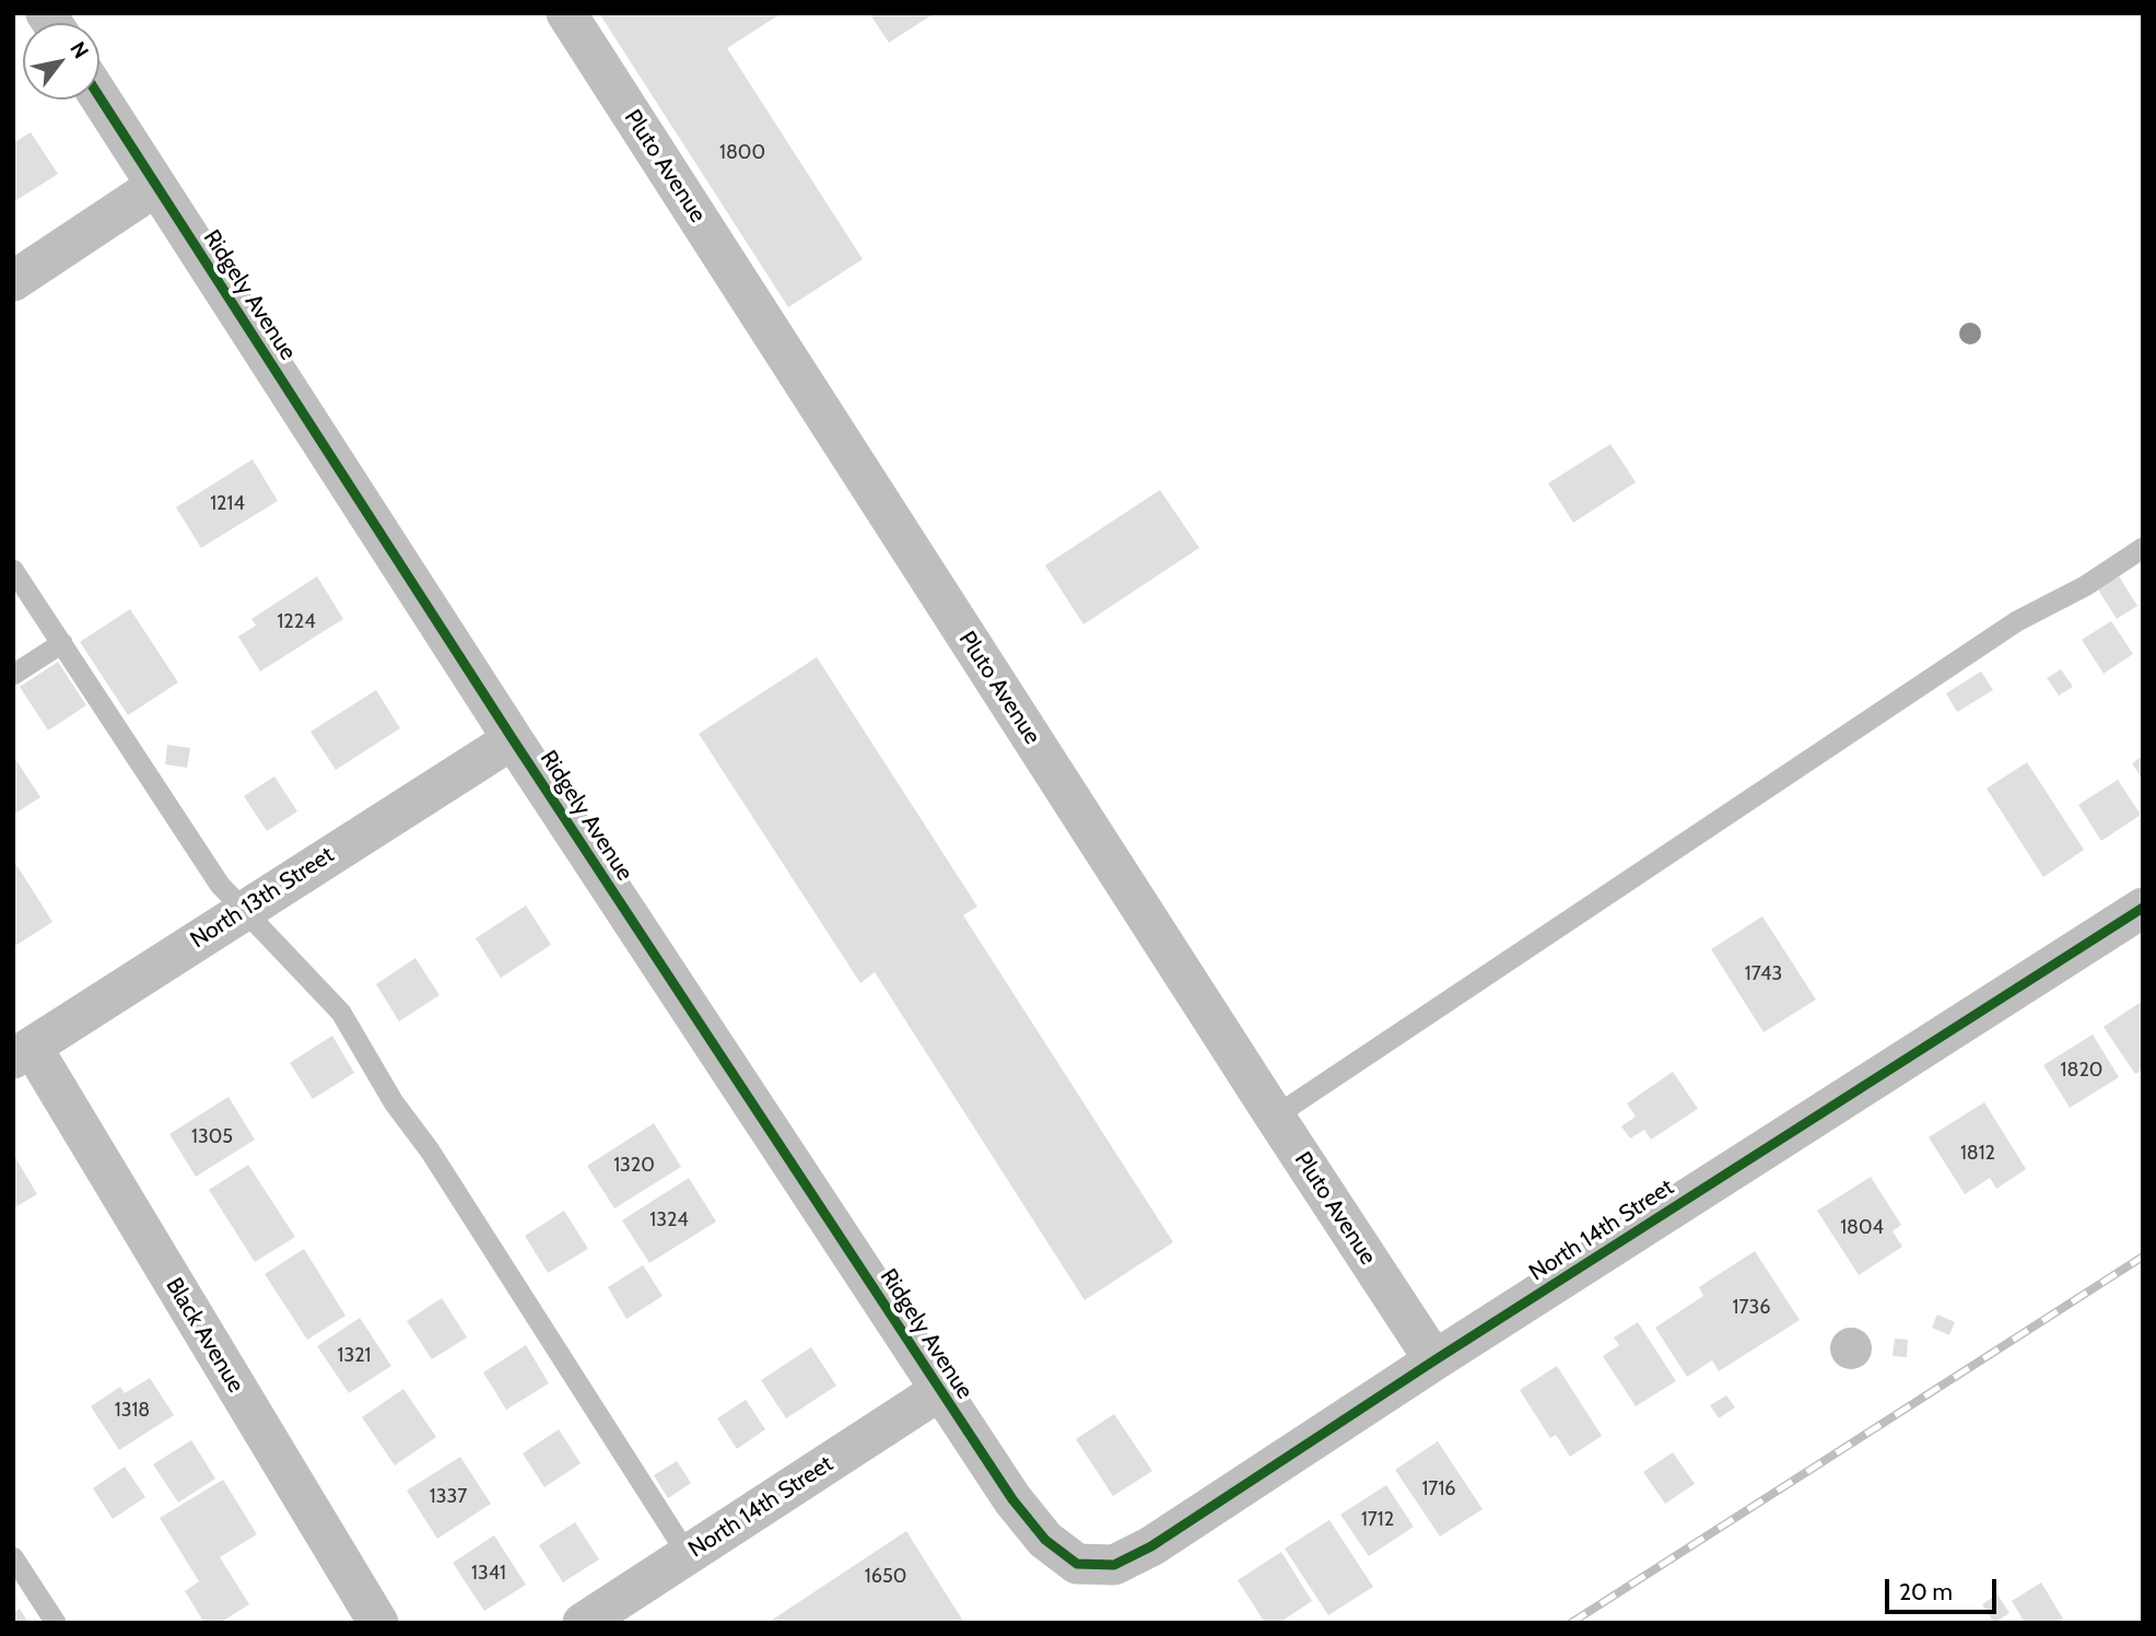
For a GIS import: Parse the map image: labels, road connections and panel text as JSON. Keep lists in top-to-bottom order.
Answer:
{
  "streets": {
    "street": [
      "Pluto Avenue",
      "Ridgely Avenue",
      "North 13th Street",
      "North 14th Street",
      "Black Avenue"
    ]
  },
  "crossings": [
    ["Pluto Avenue", "North 14th Street"],
    ["Ridgely Avenue", "North 13th Street"],
    ["Ridgely Avenue", "North 14th Street"],
    ["North 13th Street", "Black Avenue"]
  ],
  "house_numbers": [
    "1800",
    "1214",
    "1224",
    "1743",
    "1820",
    "1305",
    "1812",
    "1320",
    "1324",
    "1804",
    "1736",
    "1321",
    "1318",
    "1716",
    "1337",
    "1712",
    "1341",
    "1650"
  ],
  "scale_bar": "20 m",
  "north": "top right"
}
